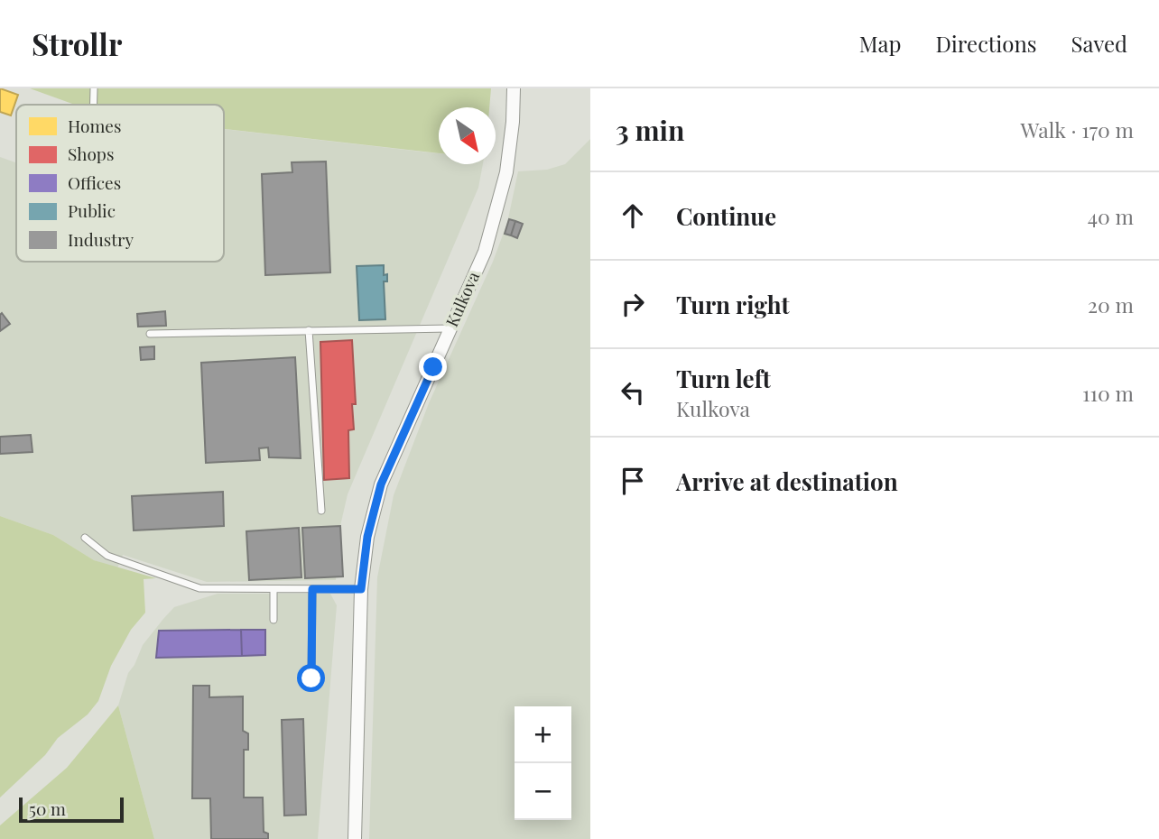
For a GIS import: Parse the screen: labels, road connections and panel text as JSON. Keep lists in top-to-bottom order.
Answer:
{
  "streets": {
    "street": ["Kulkova"]
  },
  "legend": [
    "Homes",
    "Shops",
    "Offices",
    "Public",
    "Industry"
  ],
  "scale_bar": "50 m",
  "north": "bottom right",
  "page": {
    "header": "Strollr",
    "nav": ["Map", "Directions", "Saved"],
    "heading": ["3 min", "Walk · 170 m"],
    "list": [
      ["Continue", "40 m"],
      ["Turn right", "20 m"],
      ["Turn left", "Kulkova", "110 m"],
      "Arrive at destination"
    ],
    "map_buttons": ["+", "−"],
    "scale": "50 m"
  }
}
